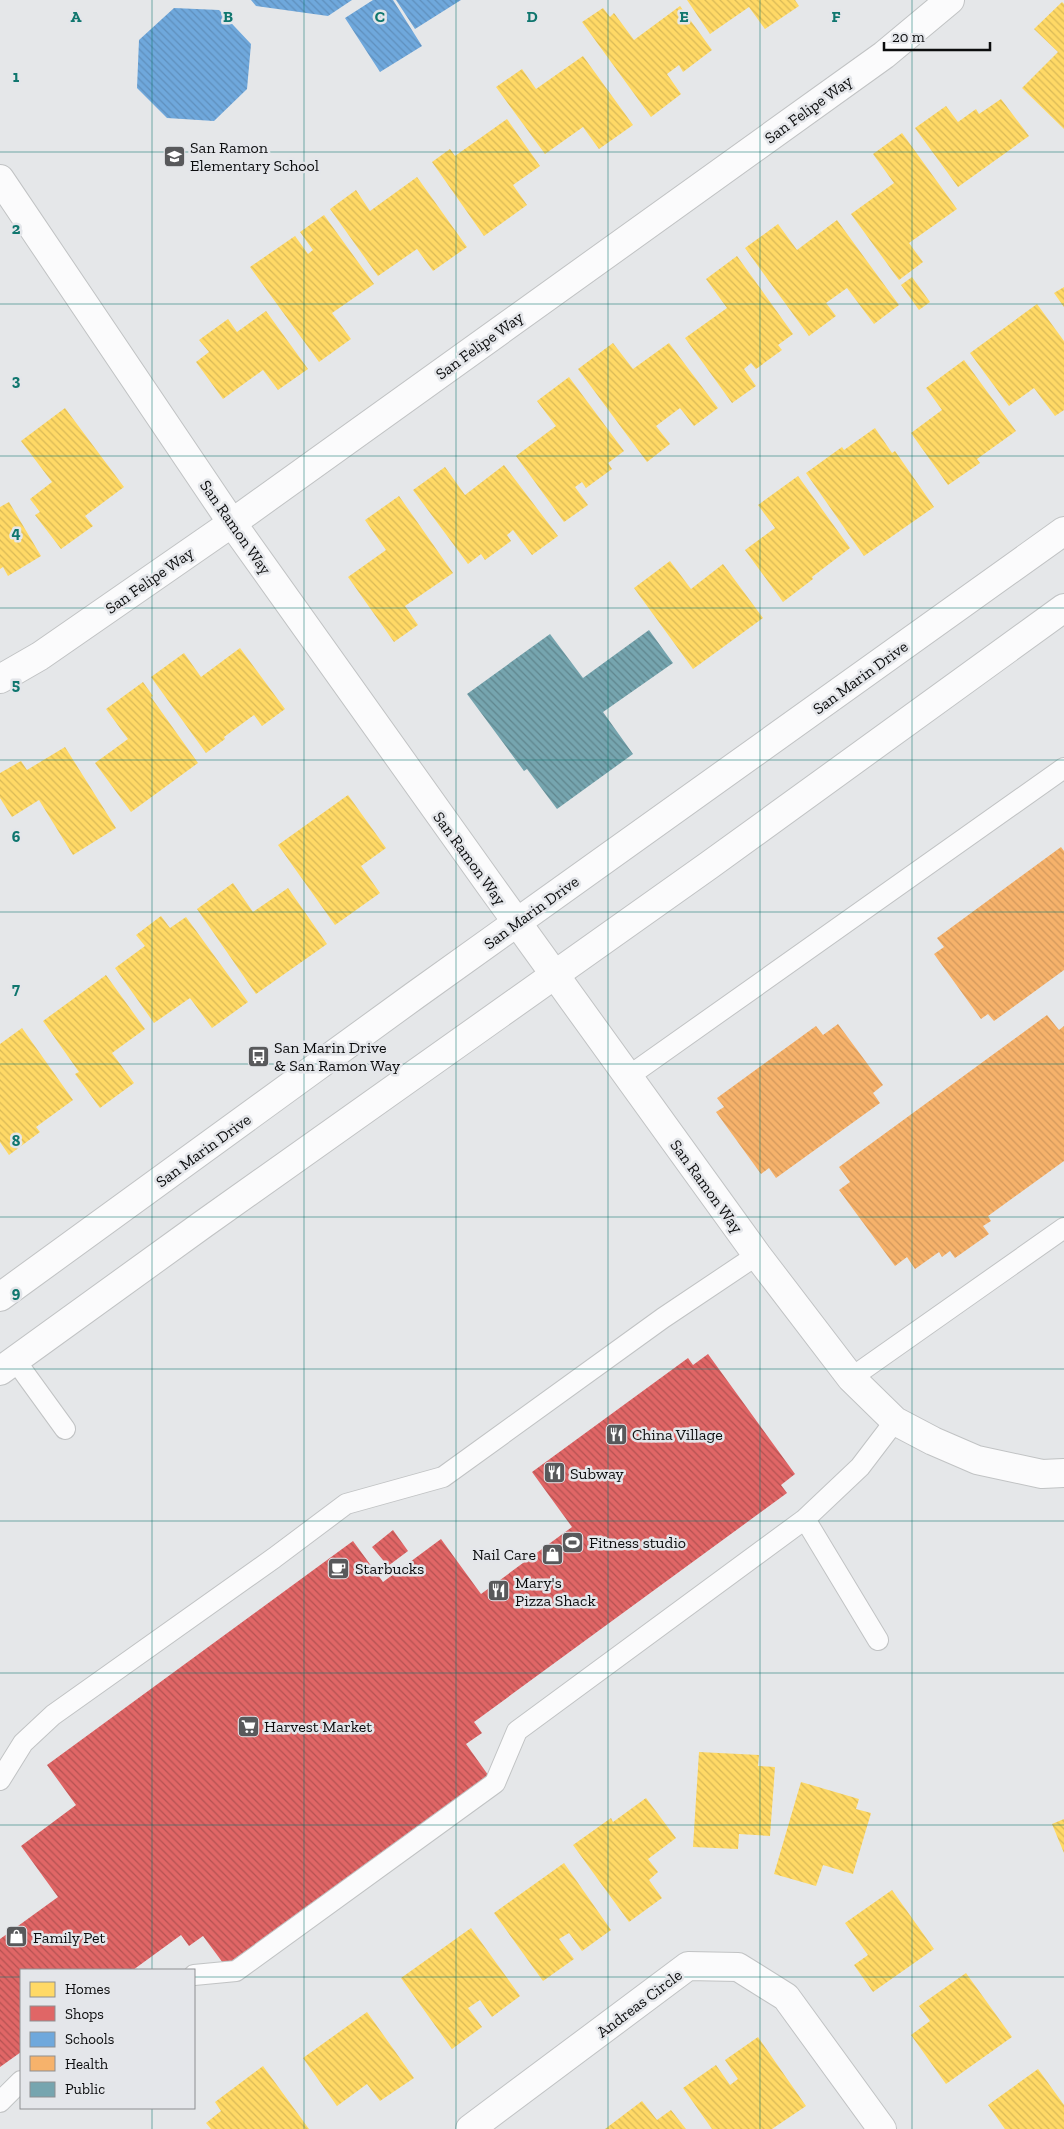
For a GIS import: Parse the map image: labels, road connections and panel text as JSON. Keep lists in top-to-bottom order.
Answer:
{
  "streets": {
    "street": [
      "San Felipe Way",
      "San Ramon Way",
      "San Marin Drive",
      "Andreas Circle"
    ]
  },
  "crossings": [
    ["San Felipe Way", "San Ramon Way"],
    ["San Ramon Way", "San Marin Drive"]
  ],
  "places": {
    "school or university": ["San Ramon Elementary School"],
    "bus stop": ["San Marin Drive & San Ramon Way"],
    "restaurant": ["China Village", "Subway", "Mary's Pizza Shack"],
    "sports": ["Fitness studio"],
    "shop": ["Nail Care", "Family Pet"],
    "cafe": ["Starbucks"],
    "supermarket": ["Harvest Market"]
  },
  "legend": [
    "Homes",
    "Shops",
    "Schools",
    "Health",
    "Public"
  ],
  "scale_bar": "20 m",
  "grid": {
    "columns": [
      "A",
      "B",
      "C",
      "D",
      "E",
      "F"
    ],
    "rows": [
      "1",
      "2",
      "3",
      "4",
      "5",
      "6",
      "7",
      "8",
      "9"
    ]
  }
}
